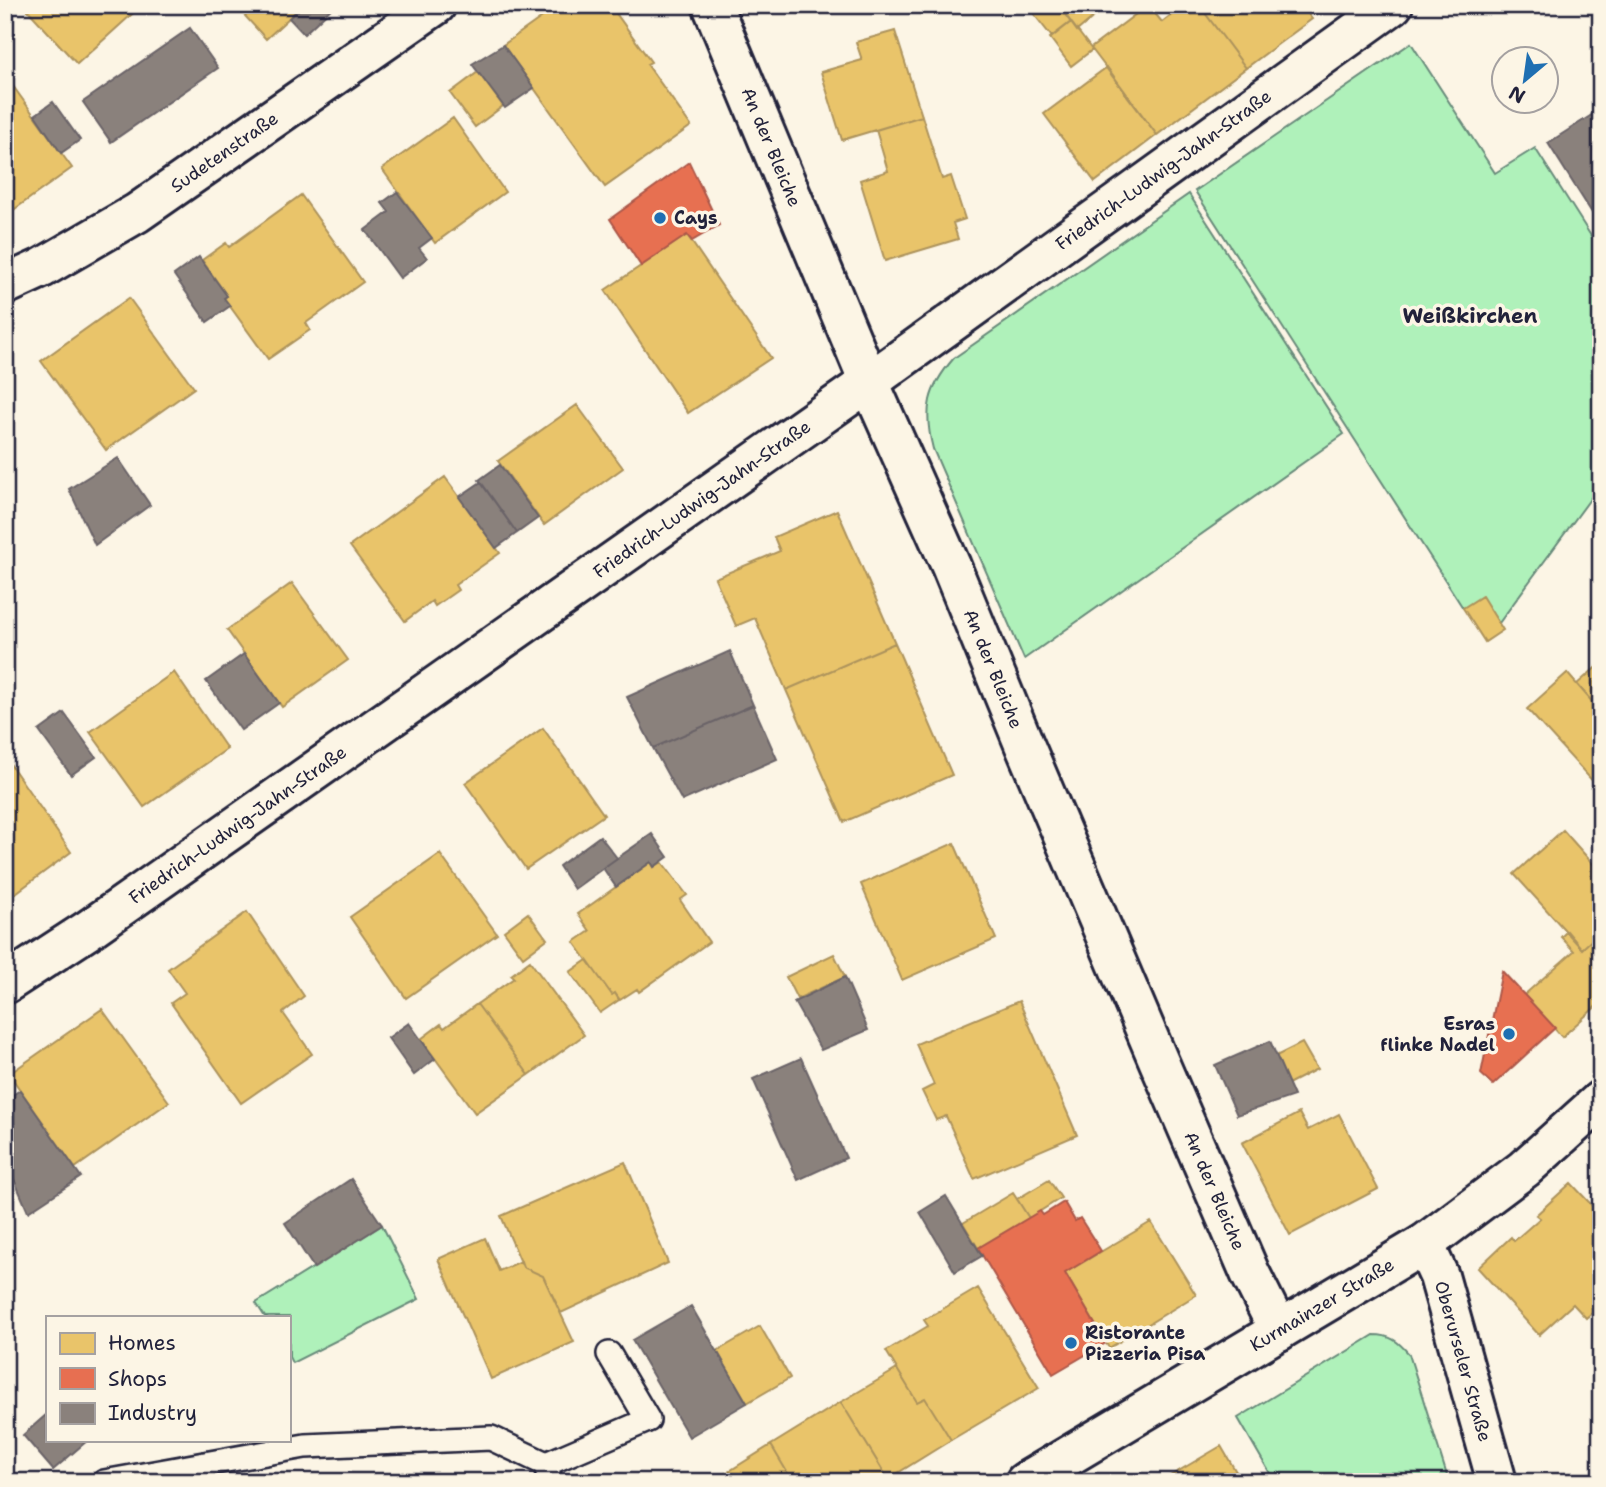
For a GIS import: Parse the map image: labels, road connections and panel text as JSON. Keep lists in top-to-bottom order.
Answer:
{
  "streets": {
    "street": [
      "An der Bleiche",
      "Sudetenstraße",
      "Friedrich-Ludwig-Jahn-Straße",
      "Kurmainzer Straße",
      "Oberurseler Straße"
    ]
  },
  "crossings": [
    ["An der Bleiche", "Friedrich-Ludwig-Jahn-Straße"],
    ["An der Bleiche", "Kurmainzer Straße"],
    ["Kurmainzer Straße", "Oberurseler Straße"]
  ],
  "districts": ["Weißkirchen"],
  "places": ["Cays", "Esras flinke Nadel", "Ristorante Pizzeria Pisa"],
  "legend": ["Homes", "Shops", "Industry"],
  "north": "bottom left"
}
